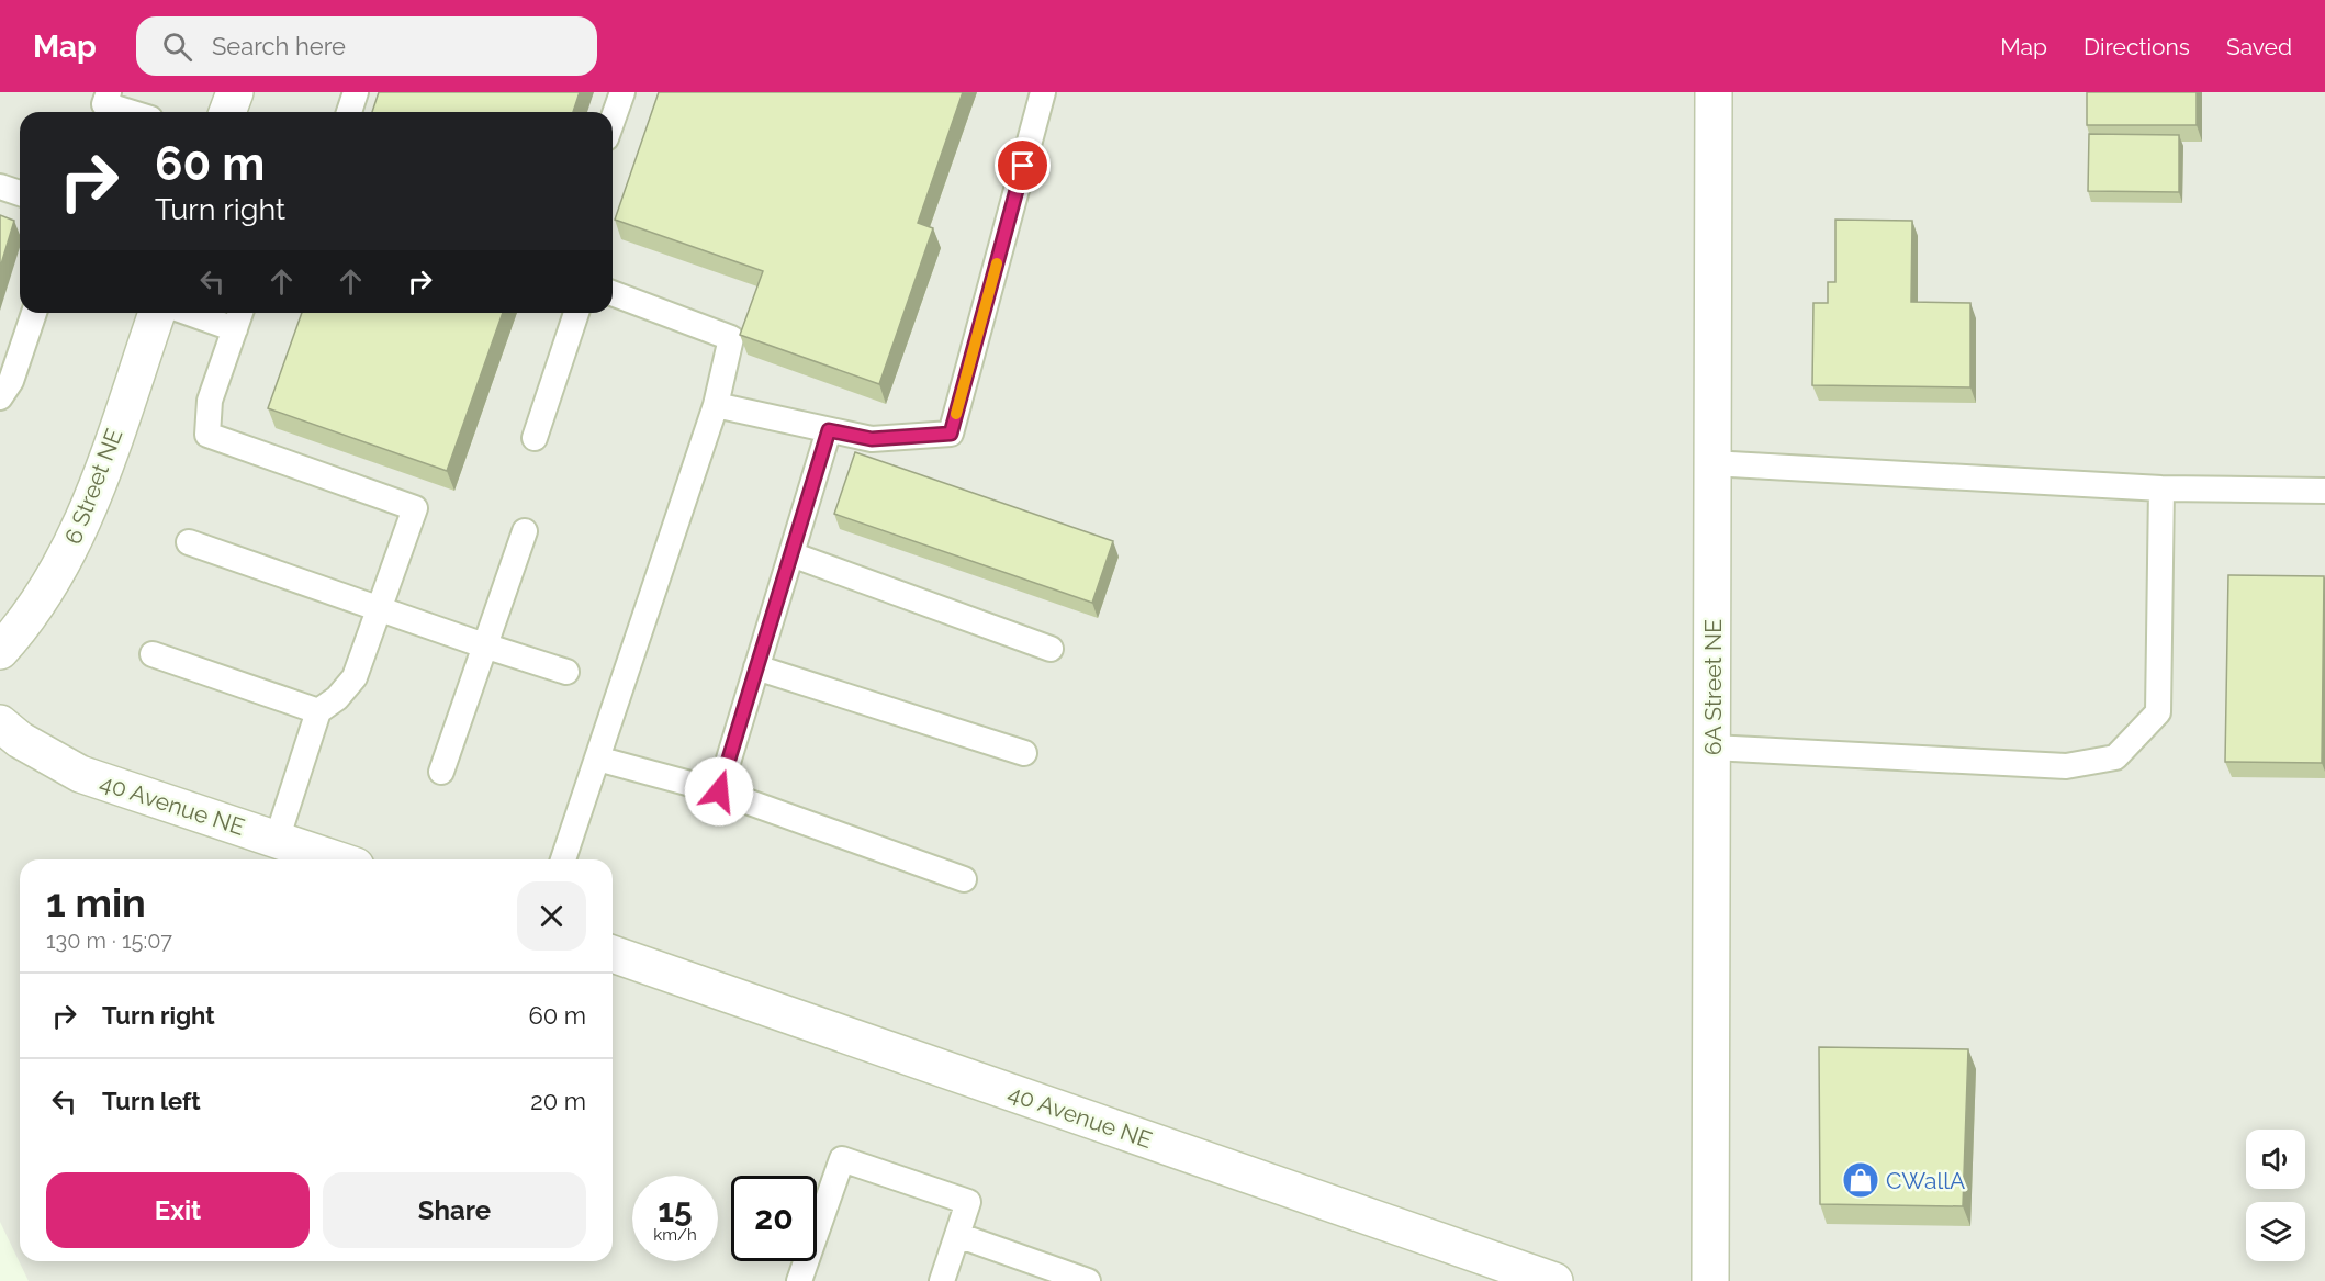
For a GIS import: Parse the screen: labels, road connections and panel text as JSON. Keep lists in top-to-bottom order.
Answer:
{
  "streets": {
    "street": ["6 Street NE", "6A Street NE", "40 Avenue NE"]
  },
  "places": {
    "shop": ["CWallA"]
  },
  "page": {
    "header": "Map",
    "search": "Search here",
    "nav": ["Map", "Directions", "Saved"],
    "turn": ["60 m", "Turn right"],
    "heading": ["1 min", "130 m · 15:07"],
    "list": [
      {
        "name": "Turn right",
        "value": "60 m"
      },
      {
        "name": "Turn left",
        "value": "20 m"
      }
    ],
    "buttons": ["Exit", "Share"],
    "speed": "15 km/h",
    "limit": "20"
  }
}
